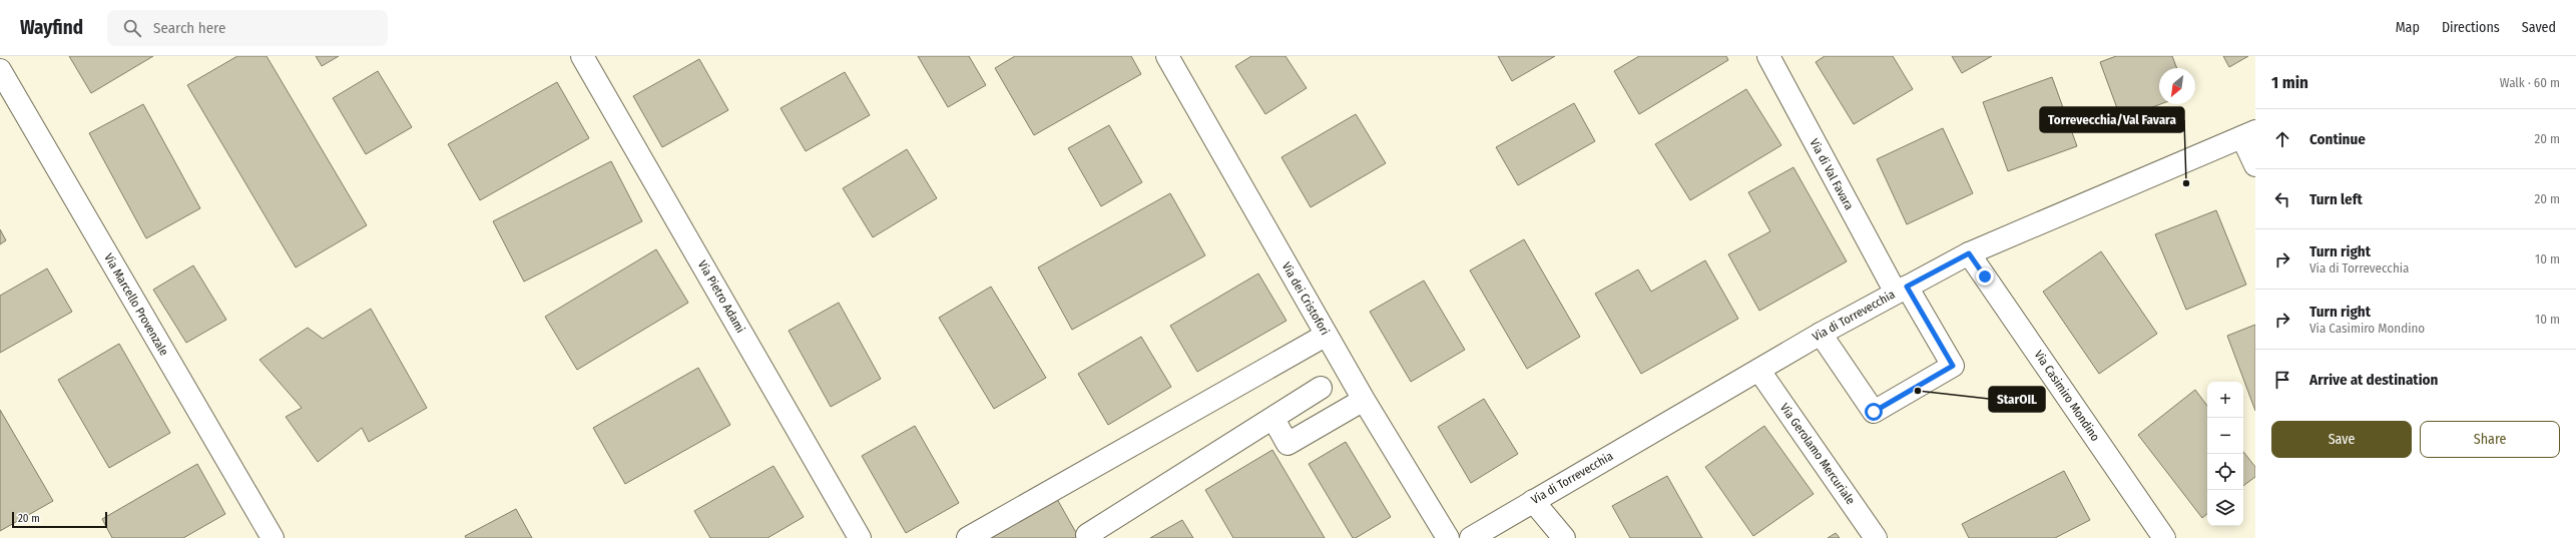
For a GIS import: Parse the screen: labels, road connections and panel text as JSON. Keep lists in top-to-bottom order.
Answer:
{
  "streets": {
    "street": [
      "Via di Val Favara",
      "Via Pietro Adami",
      "Via dei Cristofori",
      "Via Marcello Provenzale",
      "Via di Torrevecchia",
      "Via Casimiro Mondino",
      "Via Gerolamo Mercuriale"
    ]
  },
  "crossings": [
    ["Via di Val Favara", "Via di Torrevecchia"],
    ["Via di Torrevecchia", "Via Casimiro Mondino"],
    ["Via di Torrevecchia", "Via Gerolamo Mercuriale"]
  ],
  "places": ["Torrevecchia/Val Favara", "StarOIL"],
  "scale_bar": "20 m",
  "north": "bottom left",
  "page": {
    "header": "Wayfind",
    "search": "Search here",
    "nav": ["Map", "Directions", "Saved"],
    "heading": ["1 min", "Walk · 60 m"],
    "list": [
      ["Continue", "20 m"],
      ["Turn left", "20 m"],
      ["Turn right", "Via di Torrevecchia", "10 m"],
      ["Turn right", "Via Casimiro Mondino", "10 m"],
      "Arrive at destination"
    ],
    "map_buttons": ["+", "−"],
    "buttons": ["Save", "Share"],
    "scale": "20 m"
  }
}
